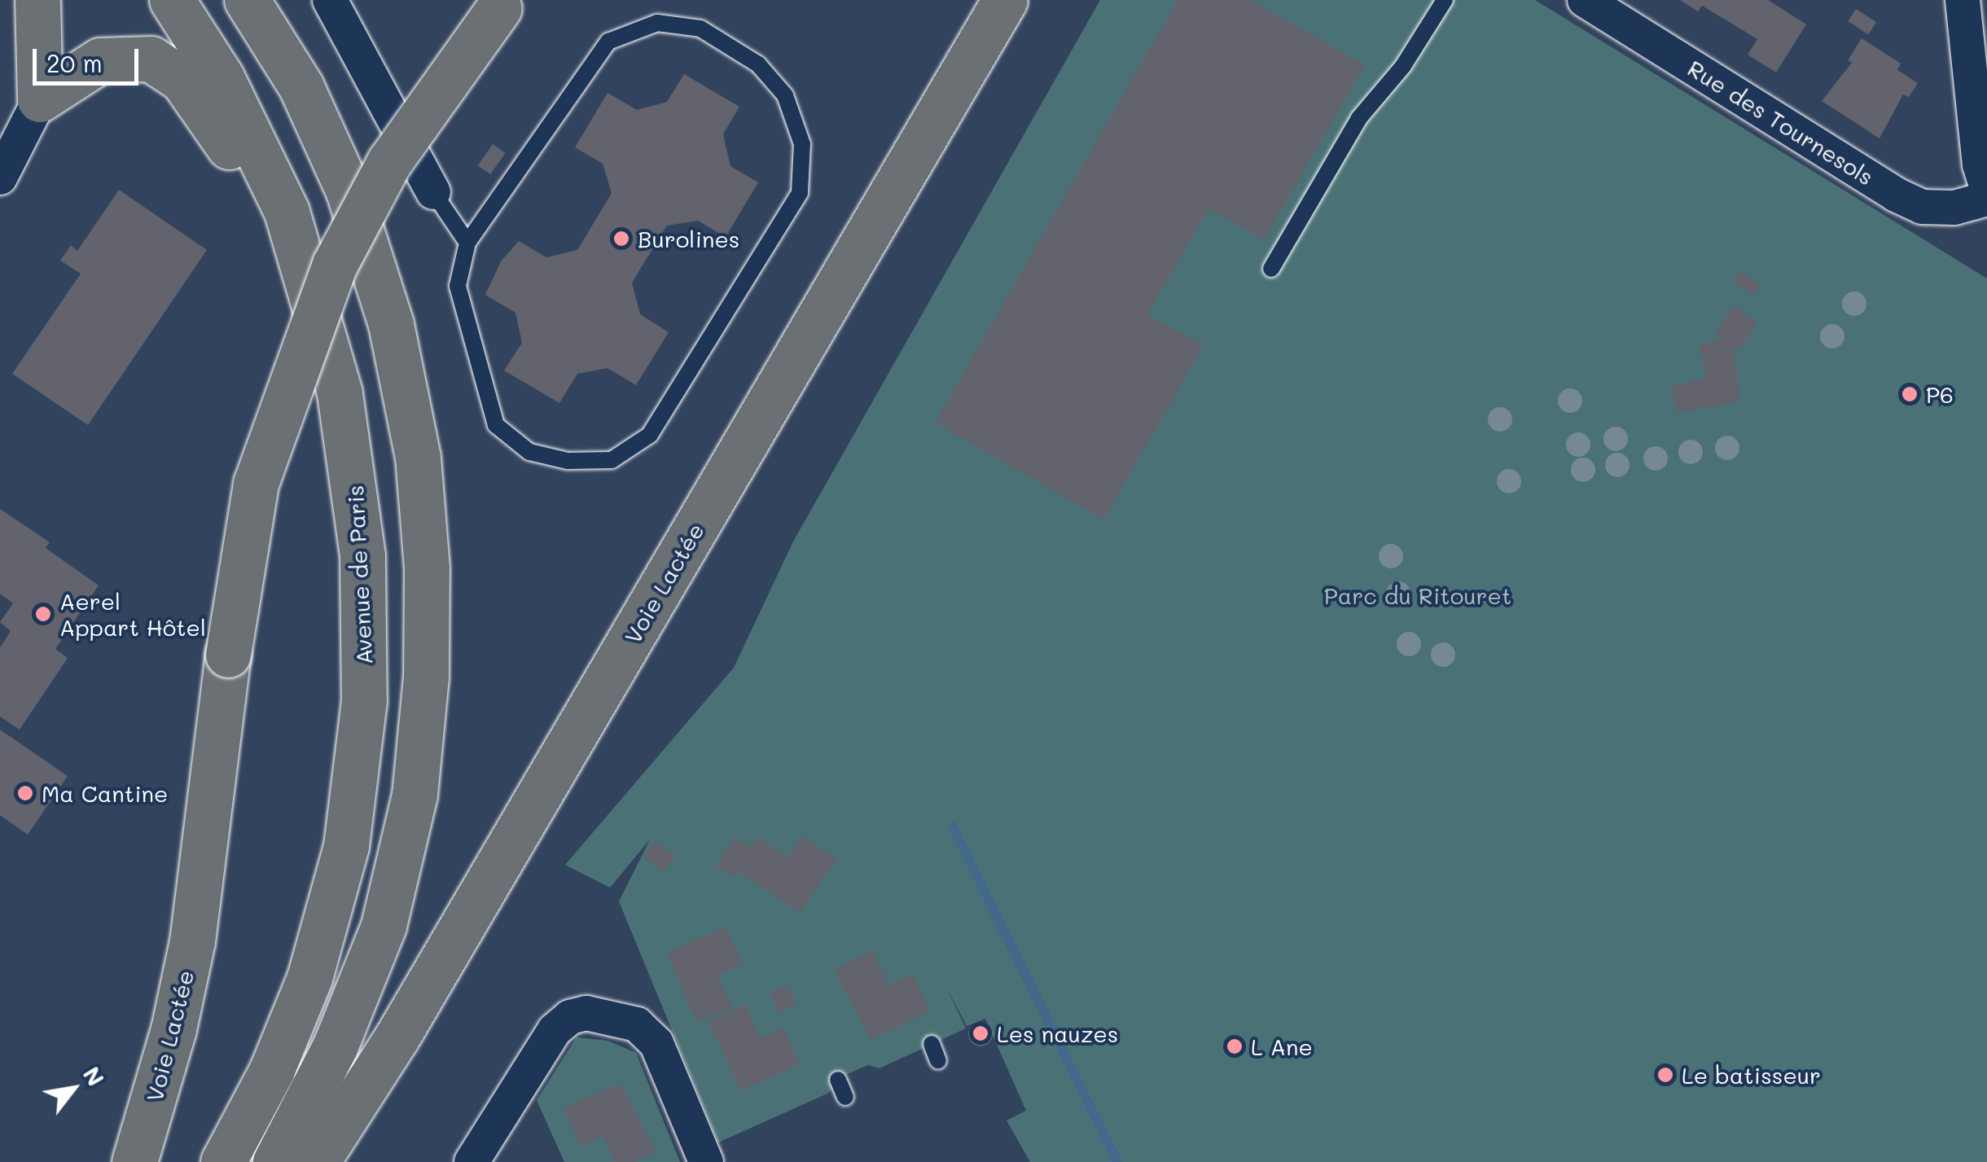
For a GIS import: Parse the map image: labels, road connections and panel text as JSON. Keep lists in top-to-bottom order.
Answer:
{
  "streets": {
    "main road": ["Avenue de Paris", "Voie Lactée"],
    "street": ["Rue des Tournesols"]
  },
  "parks": ["Parc du Ritouret"],
  "places": [
    "Burolines",
    "P6",
    "Aerel Appart Hôtel",
    "Ma Cantine",
    "Les nauzes",
    "L Ane",
    "Le batisseur"
  ],
  "scale_bar": "20 m",
  "north": "top right"
}
